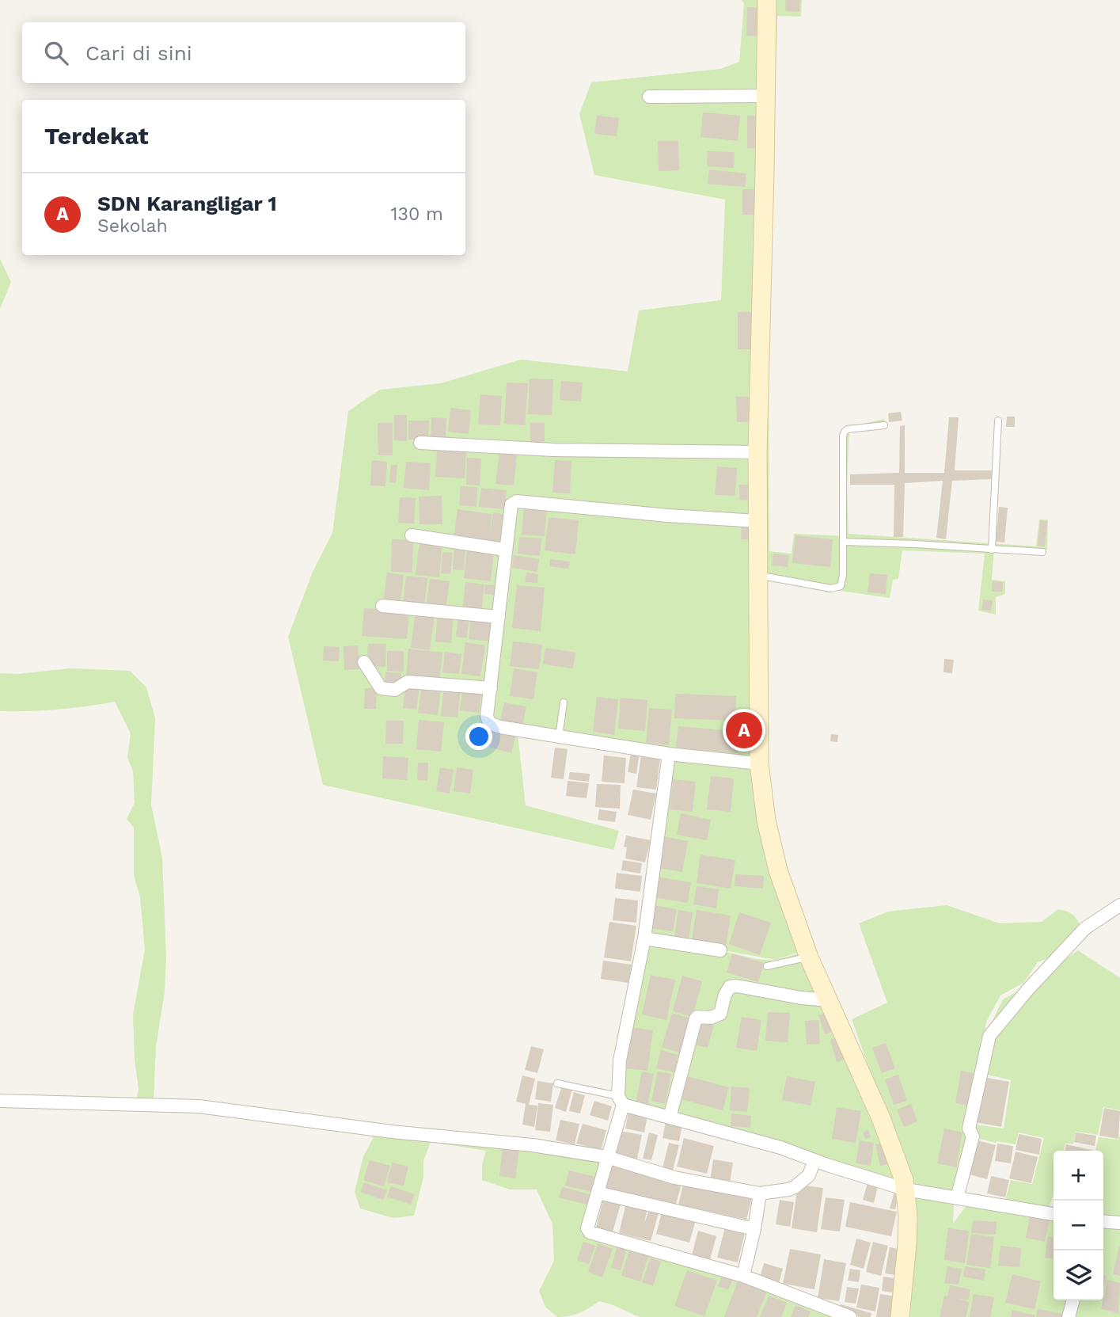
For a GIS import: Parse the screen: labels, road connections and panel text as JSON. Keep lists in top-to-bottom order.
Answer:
{
  "page": {
    "search": "Cari di sini",
    "heading": "Terdekat",
    "list": [
      {
        "mark": "A",
        "name": "SDN Karangligar 1",
        "note": "Sekolah",
        "value": "130 m"
      }
    ],
    "pins": "A",
    "map_buttons": ["+", "−"]
  }
}
